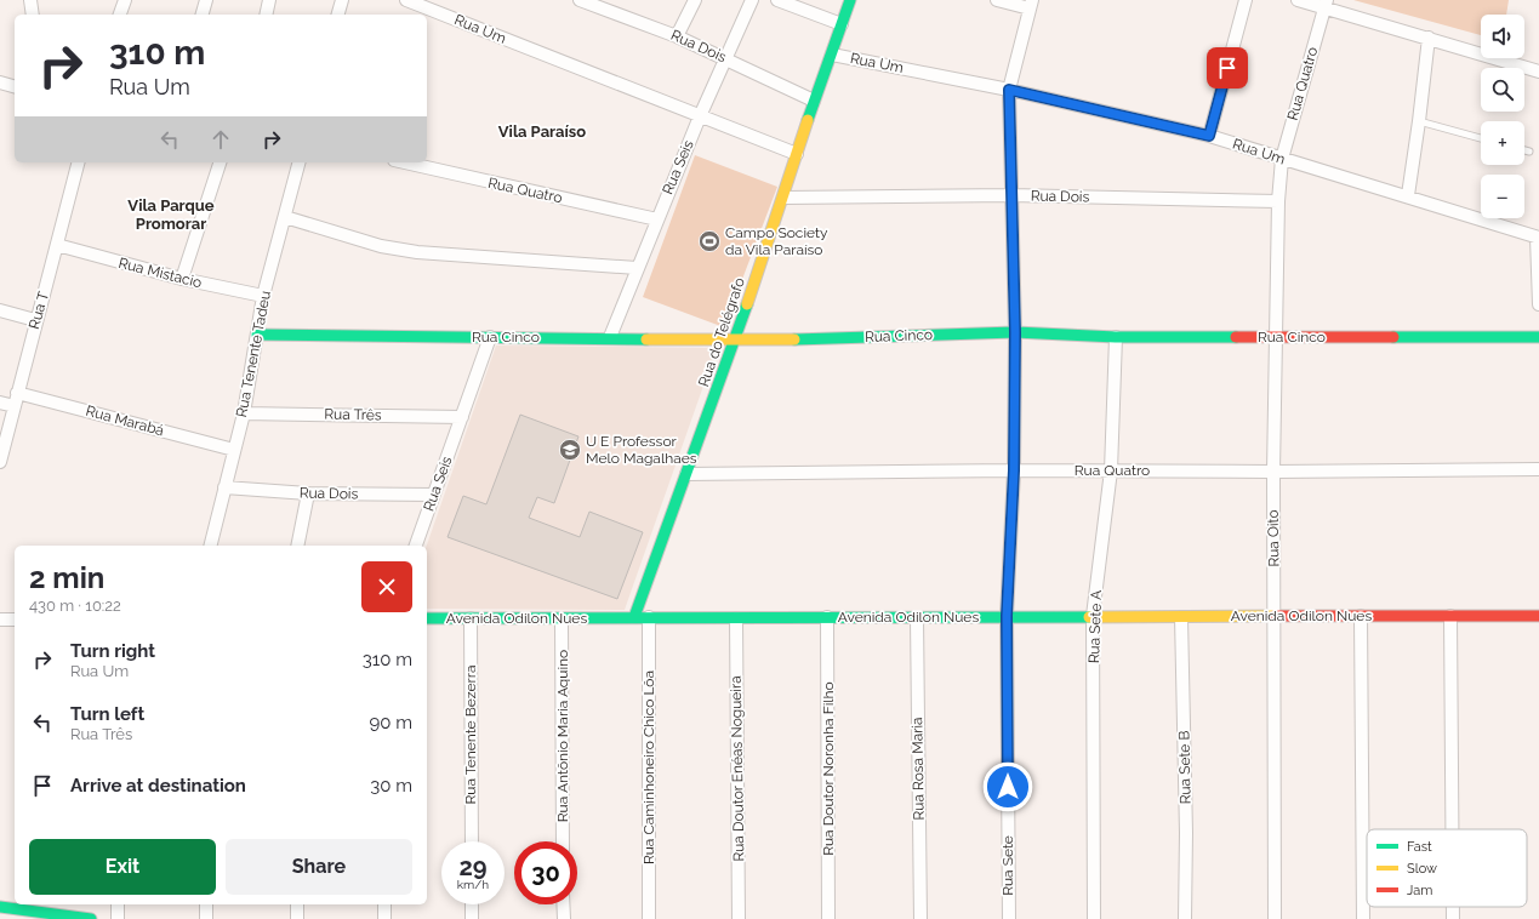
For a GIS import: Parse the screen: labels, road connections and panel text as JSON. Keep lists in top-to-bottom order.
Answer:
{
  "streets": {
    "street": [
      "Rua Um",
      "Rua Dois",
      "Rua Quatro",
      "Rua Seis",
      "Rua Mistacio",
      "Rua T",
      "Rua do Telégrafo",
      "Rua Cinco",
      "Rua Tenente Tadeu",
      "Rua Três",
      "Rua Marabá",
      "Rua Oito",
      "Avenida Odilon Nues",
      "Rua Sete A",
      "Rua Tenente Bezerra",
      "Rua Antônio Maria Aquino",
      "Rua Caminhoneiro Chico Lôa",
      "Rua Sete B",
      "Rua Doutor Enéas Nogueira",
      "Rua Doutor Noronha Filho",
      "Rua Rosa Maria",
      "Rua Sete"
    ]
  },
  "crossings": [
    ["Rua Um", "Rua Quatro"],
    ["Rua Um", "Rua Seis"],
    ["Rua Um", "Rua do Telégrafo"],
    ["Rua Um", "Rua Oito"],
    ["Rua Um", "Rua Sete"],
    ["Rua Dois", "Rua Seis"],
    ["Rua Dois", "Rua do Telégrafo"],
    ["Rua Dois", "Rua Tenente Tadeu"],
    ["Rua Dois", "Rua Oito"],
    ["Rua Dois", "Rua Sete"],
    ["Rua Quatro", "Rua Seis"],
    ["Rua Quatro", "Rua do Telégrafo"],
    ["Rua Quatro", "Rua Oito"],
    ["Rua Quatro", "Rua Sete A"],
    ["Rua Quatro", "Rua Sete"],
    ["Rua Seis", "Rua Cinco"],
    ["Rua Seis", "Rua Três"],
    ["Rua Mistacio", "Rua T"],
    ["Rua Mistacio", "Rua Tenente Tadeu"],
    ["Rua T", "Rua Marabá"],
    ["Rua do Telégrafo", "Rua Cinco"],
    ["Rua do Telégrafo", "Avenida Odilon Nues"],
    ["Rua Cinco", "Rua Tenente Tadeu"],
    ["Rua Cinco", "Rua Oito"],
    ["Rua Cinco", "Rua Sete A"],
    ["Rua Cinco", "Rua Sete"],
    ["Rua Tenente Tadeu", "Rua Três"],
    ["Rua Tenente Tadeu", "Rua Marabá"],
    ["Rua Oito", "Avenida Odilon Nues"],
    ["Avenida Odilon Nues", "Rua Sete A"],
    ["Avenida Odilon Nues", "Rua Tenente Bezerra"],
    ["Avenida Odilon Nues", "Rua Antônio Maria Aquino"],
    ["Avenida Odilon Nues", "Rua Caminhoneiro Chico Lôa"],
    ["Avenida Odilon Nues", "Rua Sete B"],
    ["Avenida Odilon Nues", "Rua Doutor Enéas Nogueira"],
    ["Avenida Odilon Nues", "Rua Doutor Noronha Filho"],
    ["Avenida Odilon Nues", "Rua Rosa Maria"],
    ["Avenida Odilon Nues", "Rua Sete"]
  ],
  "districts": ["Vila Paraíso", "Vila Parque Promorar"],
  "places": {
    "sports": ["Campo Society da Vila Paraíso"],
    "school or university": ["U E Professor Melo Magalhaes"]
  },
  "legend": ["Fast", "Slow", "Jam"],
  "page": {
    "map_buttons": ["+", "−"],
    "turn": ["310 m", "Rua Um"],
    "heading": ["2 min", "430 m · 10:22"],
    "list": [
      {
        "name": "Turn right",
        "note": "Rua Um",
        "value": "310 m"
      },
      {
        "name": "Turn left",
        "note": "Rua Três",
        "value": "90 m"
      },
      {
        "name": "Arrive at destination",
        "value": "30 m"
      }
    ],
    "buttons": ["Exit", "Share"],
    "speed": "29 km/h",
    "limit": "30"
  }
}
